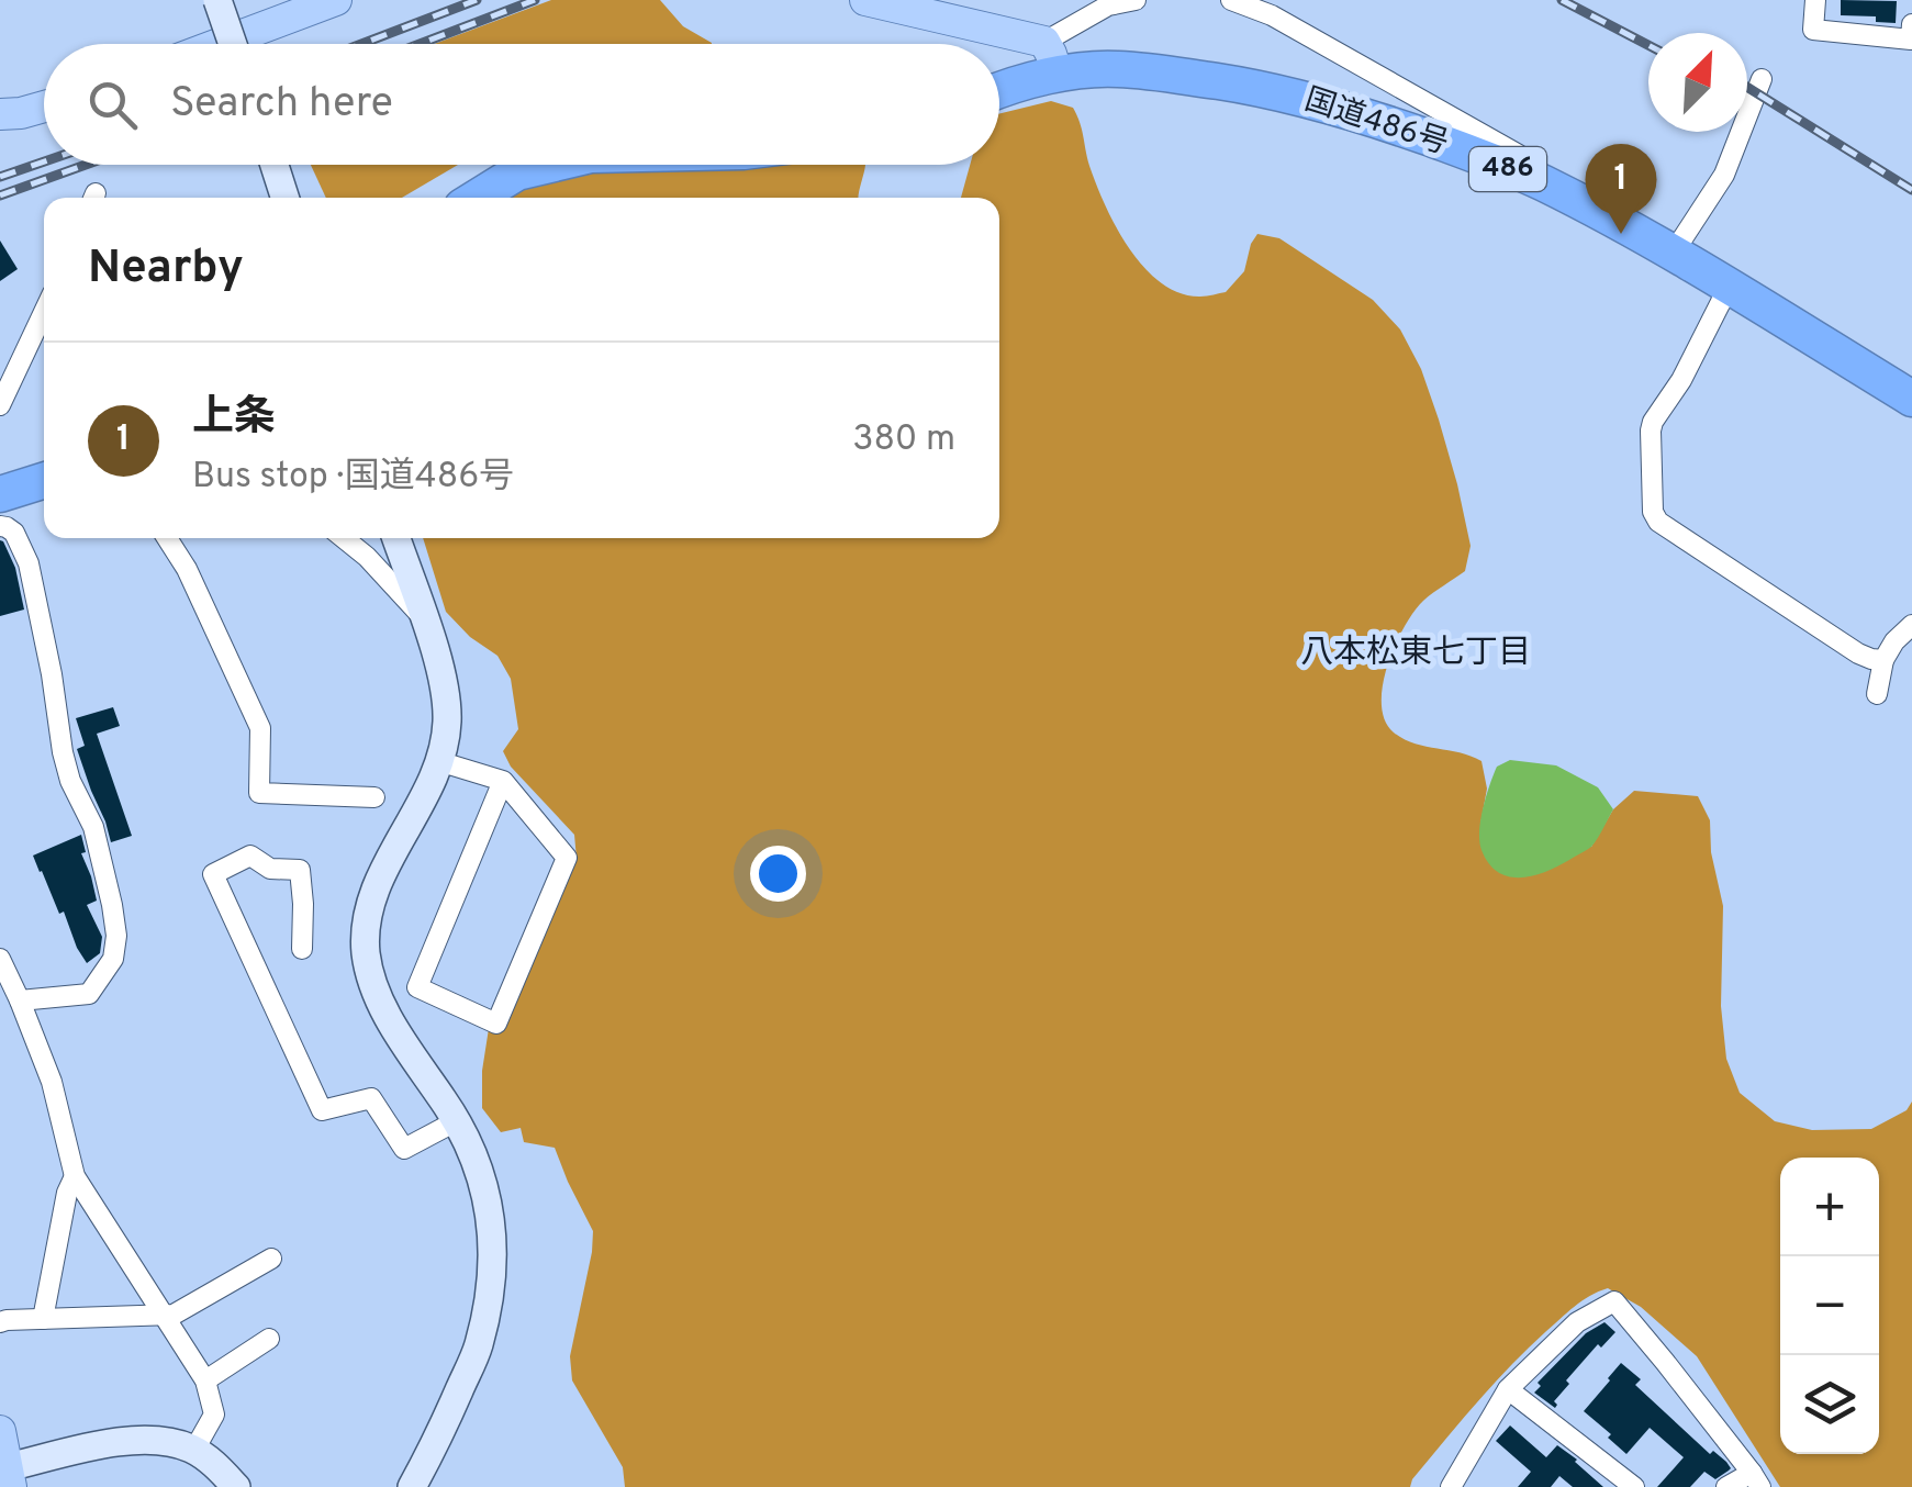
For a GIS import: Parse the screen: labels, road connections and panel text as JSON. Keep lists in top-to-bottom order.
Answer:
{
  "streets": {
    "highway": ["国道486号", "486"]
  },
  "districts": ["八本松東七丁目"],
  "north": "top right",
  "page": {
    "search": "Search here",
    "pins": "1",
    "heading": "Nearby",
    "list": [
      {
        "mark": "1",
        "name": "上条",
        "note": "Bus stop · 国道486号",
        "value": "380 m"
      }
    ],
    "map_buttons": ["+", "−"]
  }
}
